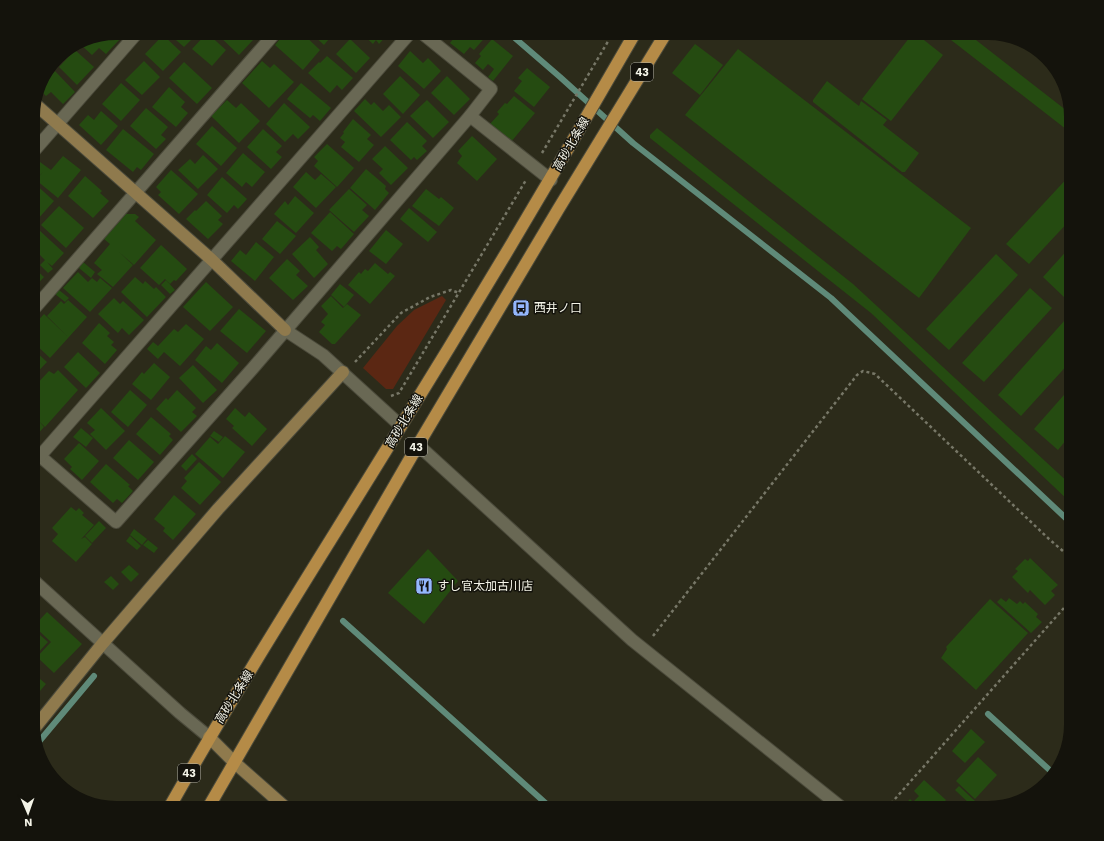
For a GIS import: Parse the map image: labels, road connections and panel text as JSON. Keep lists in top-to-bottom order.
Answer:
{
  "streets": {
    "main road": ["43", "高砂北条線"]
  },
  "places": {
    "bus stop": ["西井ノ口"],
    "restaurant": ["すし官太加古川店"]
  },
  "north": "bottom"
}
